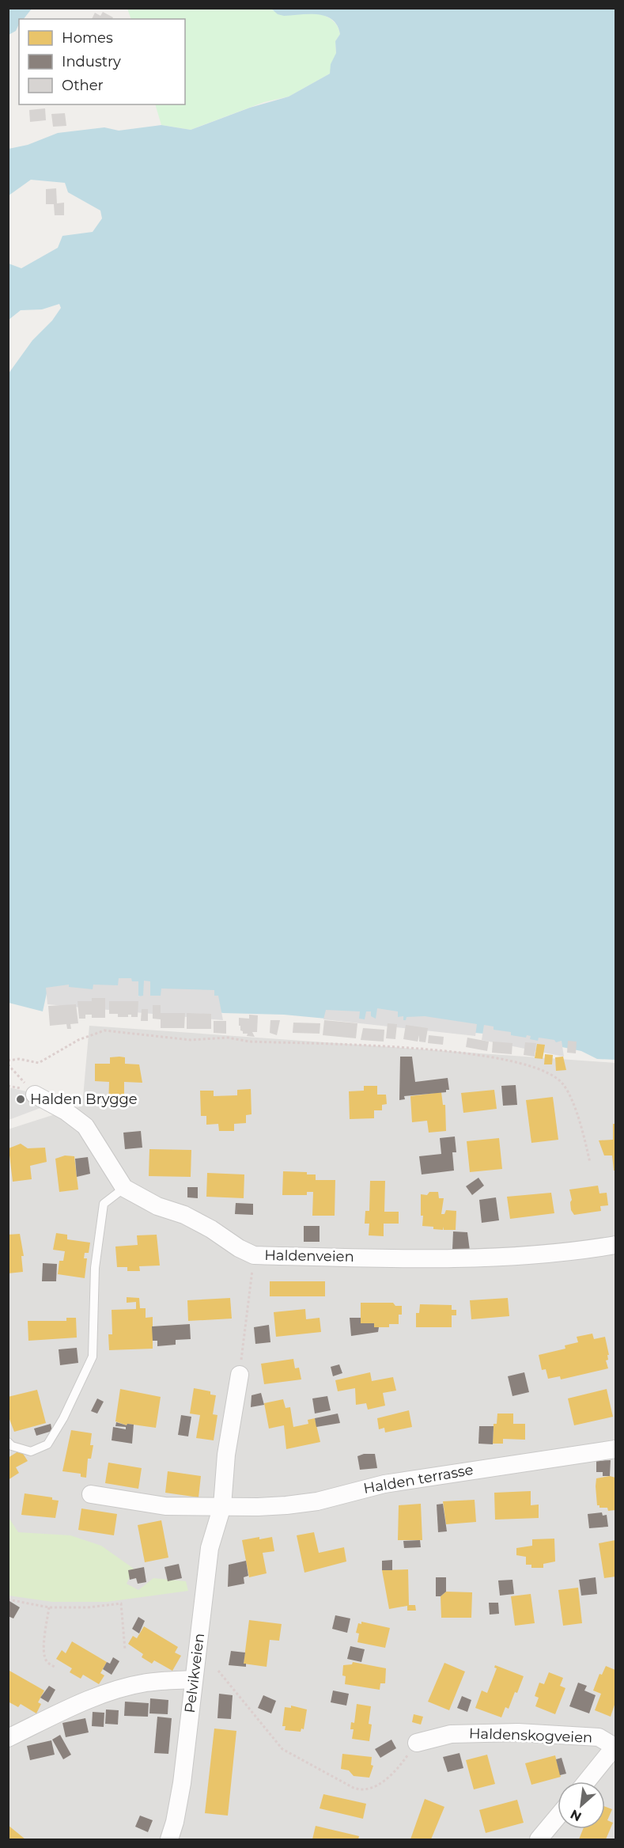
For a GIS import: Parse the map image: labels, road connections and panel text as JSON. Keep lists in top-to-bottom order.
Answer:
{
  "streets": {
    "street": [
      "Haldenveien",
      "Halden terrasse",
      "Pelvikveien",
      "Haldenskogveien"
    ]
  },
  "crossings": [
    ["Halden terrasse", "Pelvikveien"]
  ],
  "places": ["Halden Brygge"],
  "legend": ["Homes", "Industry", "Other"],
  "north": "bottom left"
}
